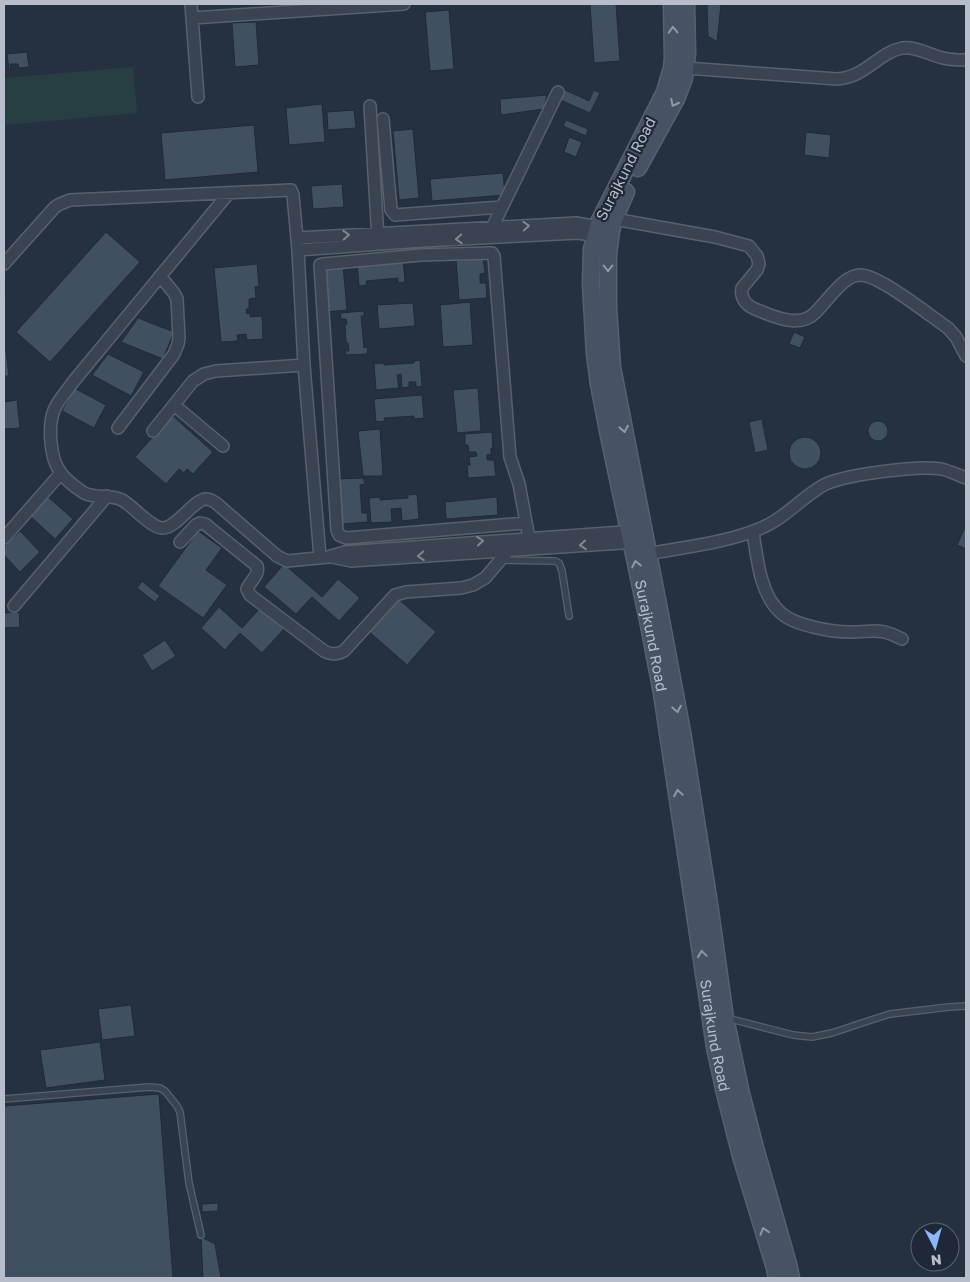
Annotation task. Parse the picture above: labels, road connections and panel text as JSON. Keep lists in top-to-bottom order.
{
  "streets": {
    "main road": ["Surajkund Road"]
  },
  "north": "bottom"
}
